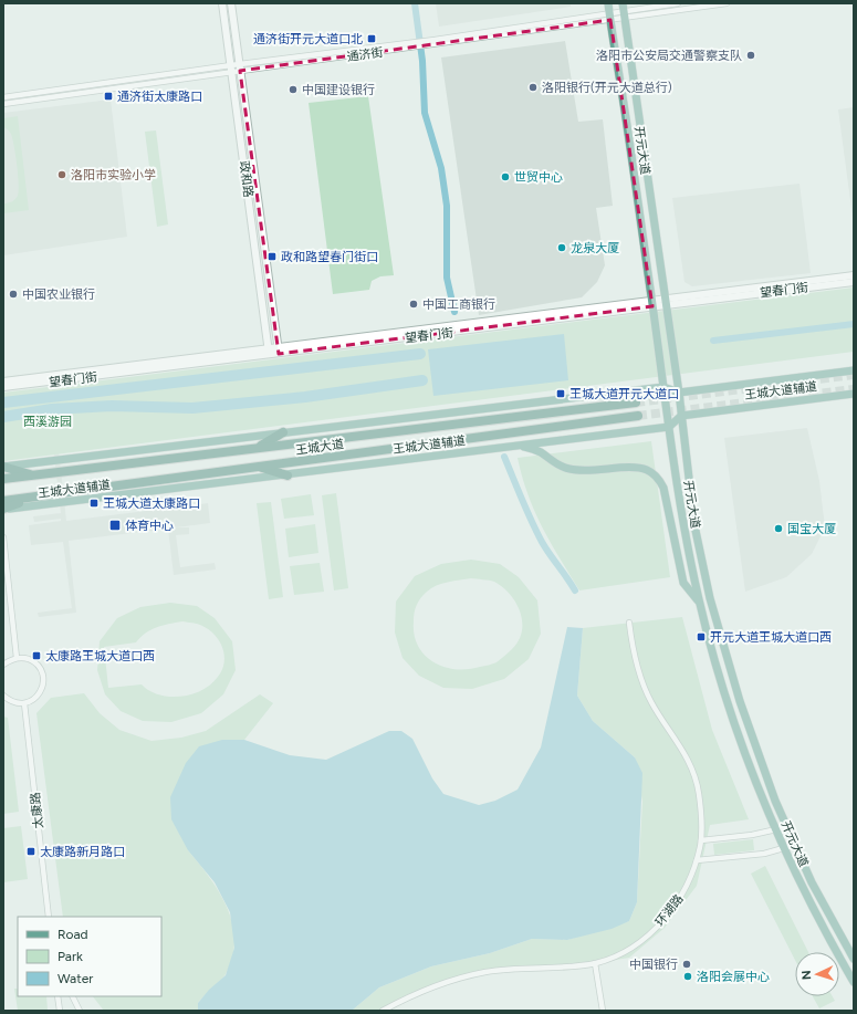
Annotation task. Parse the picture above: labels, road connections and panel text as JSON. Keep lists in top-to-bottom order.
{
  "streets": {
    "highway": ["王城大道"],
    "main road": ["开元大道", "王城大道辅道"],
    "street": [
      "通济街",
      "政和路",
      "望春门街",
      "太康路",
      "环湖路"
    ]
  },
  "crossings": [
    ["通济街", "开元大道"],
    ["通济街", "政和路"],
    ["开元大道", "望春门街"],
    ["开元大道", "王城大道辅道"],
    ["政和路", "望春门街"]
  ],
  "parks": ["西溪游园"],
  "places": {
    "transit": [
      "通济街开元大道口北",
      "通济街太康路口",
      "政和路望春门街口",
      "王城大道开元大道口",
      "王城大道太康路口",
      "体育中心",
      "开元大道王城大道口西",
      "太康路王城大道口西",
      "太康路新月路口"
    ],
    "other": [
      "洛阳市公安局交通警察支队",
      "洛阳银行(开元大道总行)",
      "中国建设银行",
      "洛阳市实验小学",
      "世贸中心",
      "龙泉大厦",
      "中国农业银行",
      "中国工商银行",
      "国宝大厦",
      "中国银行",
      "洛阳会展中心"
    ]
  },
  "legend": ["Road", "Park", "Water"],
  "north": "left"
}
